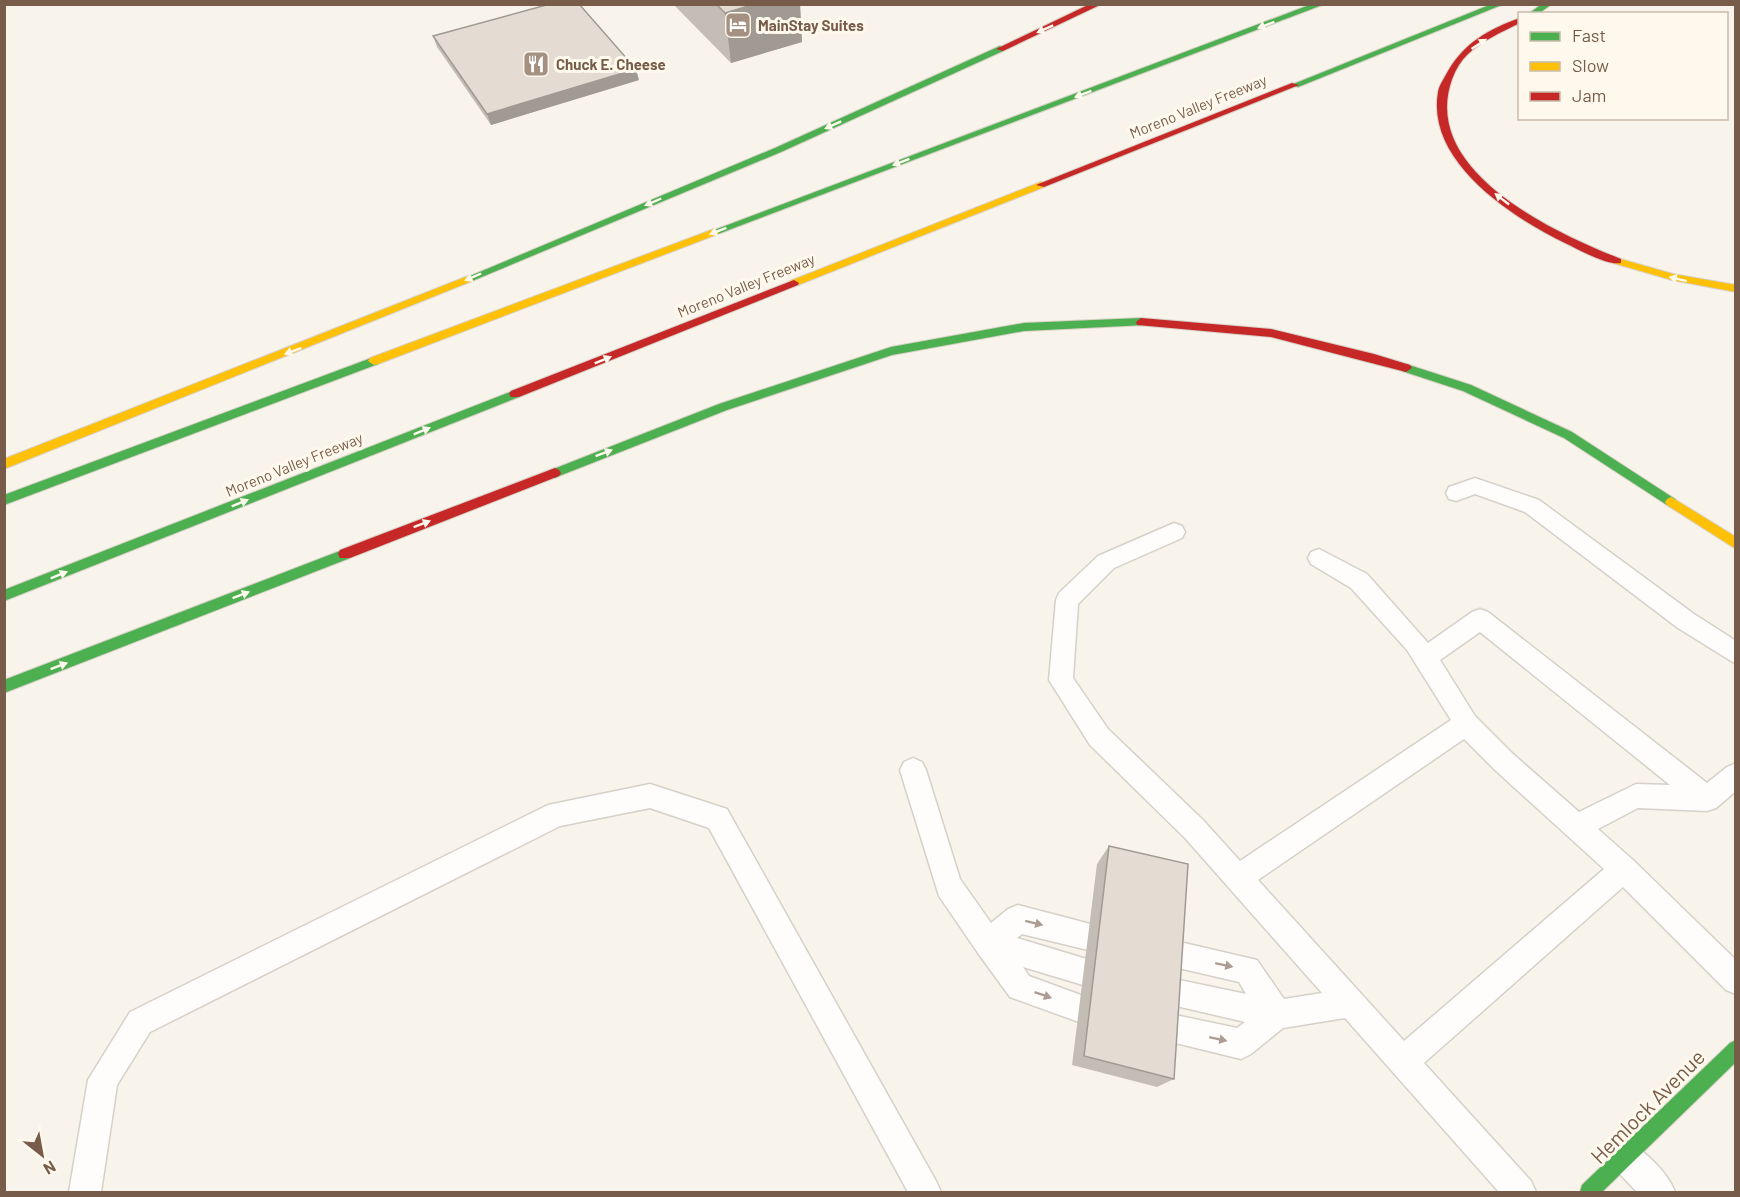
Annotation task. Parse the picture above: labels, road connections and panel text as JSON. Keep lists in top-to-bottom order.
{
  "streets": {
    "main road": ["Moreno Valley Freeway", "Hemlock Avenue"]
  },
  "places": {
    "hotel": ["MainStay Suites"],
    "restaurant": ["Chuck E. Cheese"]
  },
  "legend": ["Fast", "Slow", "Jam"],
  "north": "bottom right"
}
